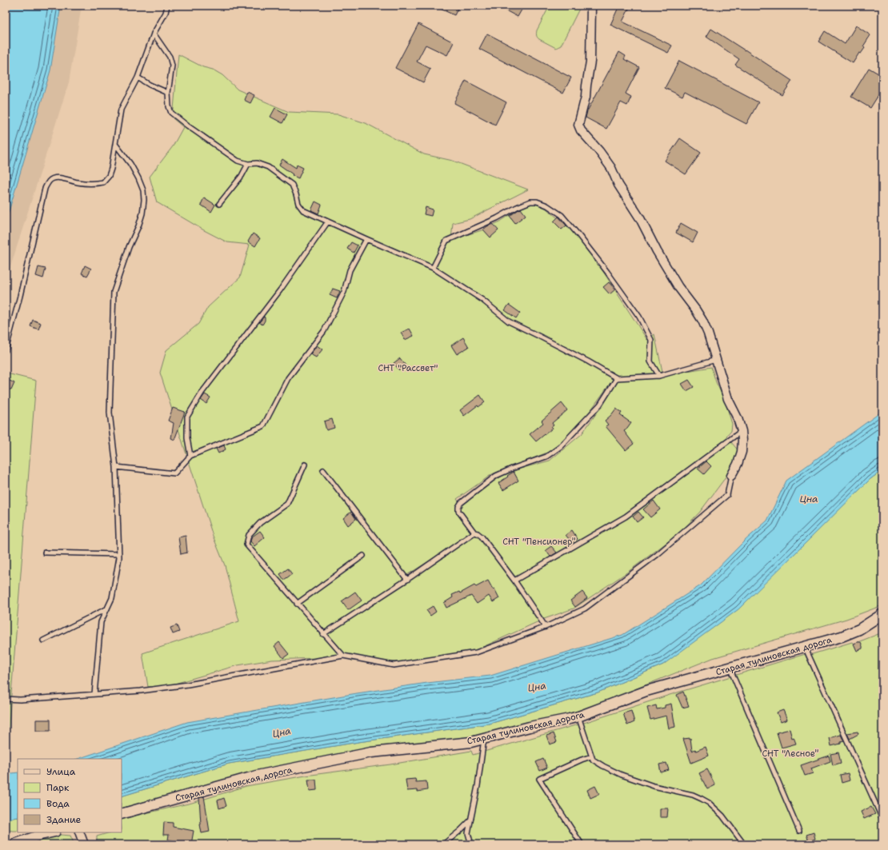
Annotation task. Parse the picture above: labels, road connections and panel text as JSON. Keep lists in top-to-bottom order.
{
  "streets": {
    "street": ["Старая тулиновская дорога"]
  },
  "water": ["Цна"],
  "parks": ["СНТ \"Рассвет\"", "СНТ \"Пенсионер\"", "СНТ \"Лесное\""],
  "legend": [
    "Улица",
    "Парк",
    "Вода",
    "Здание"
  ]
}
